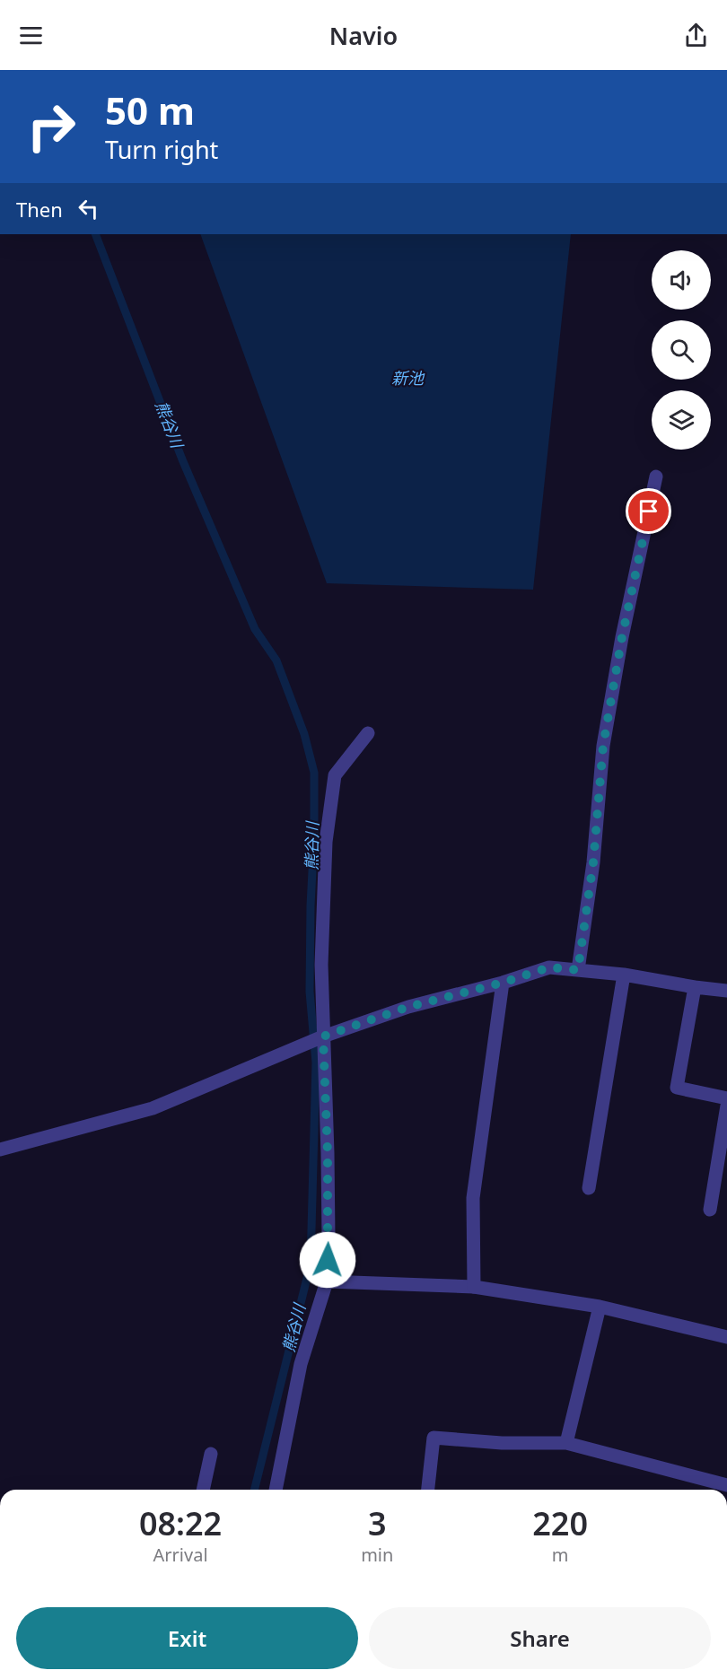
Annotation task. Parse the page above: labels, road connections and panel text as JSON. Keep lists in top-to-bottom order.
{
  "water": ["新池", "熊谷川"],
  "page": {
    "header": "Navio",
    "turn": ["50 m", "Turn right"],
    "then": "Then",
    "eta": [
      "08:22",
      "Arrival",
      "3",
      "min",
      "220",
      "m"
    ],
    "buttons": ["Exit", "Share"]
  }
}
